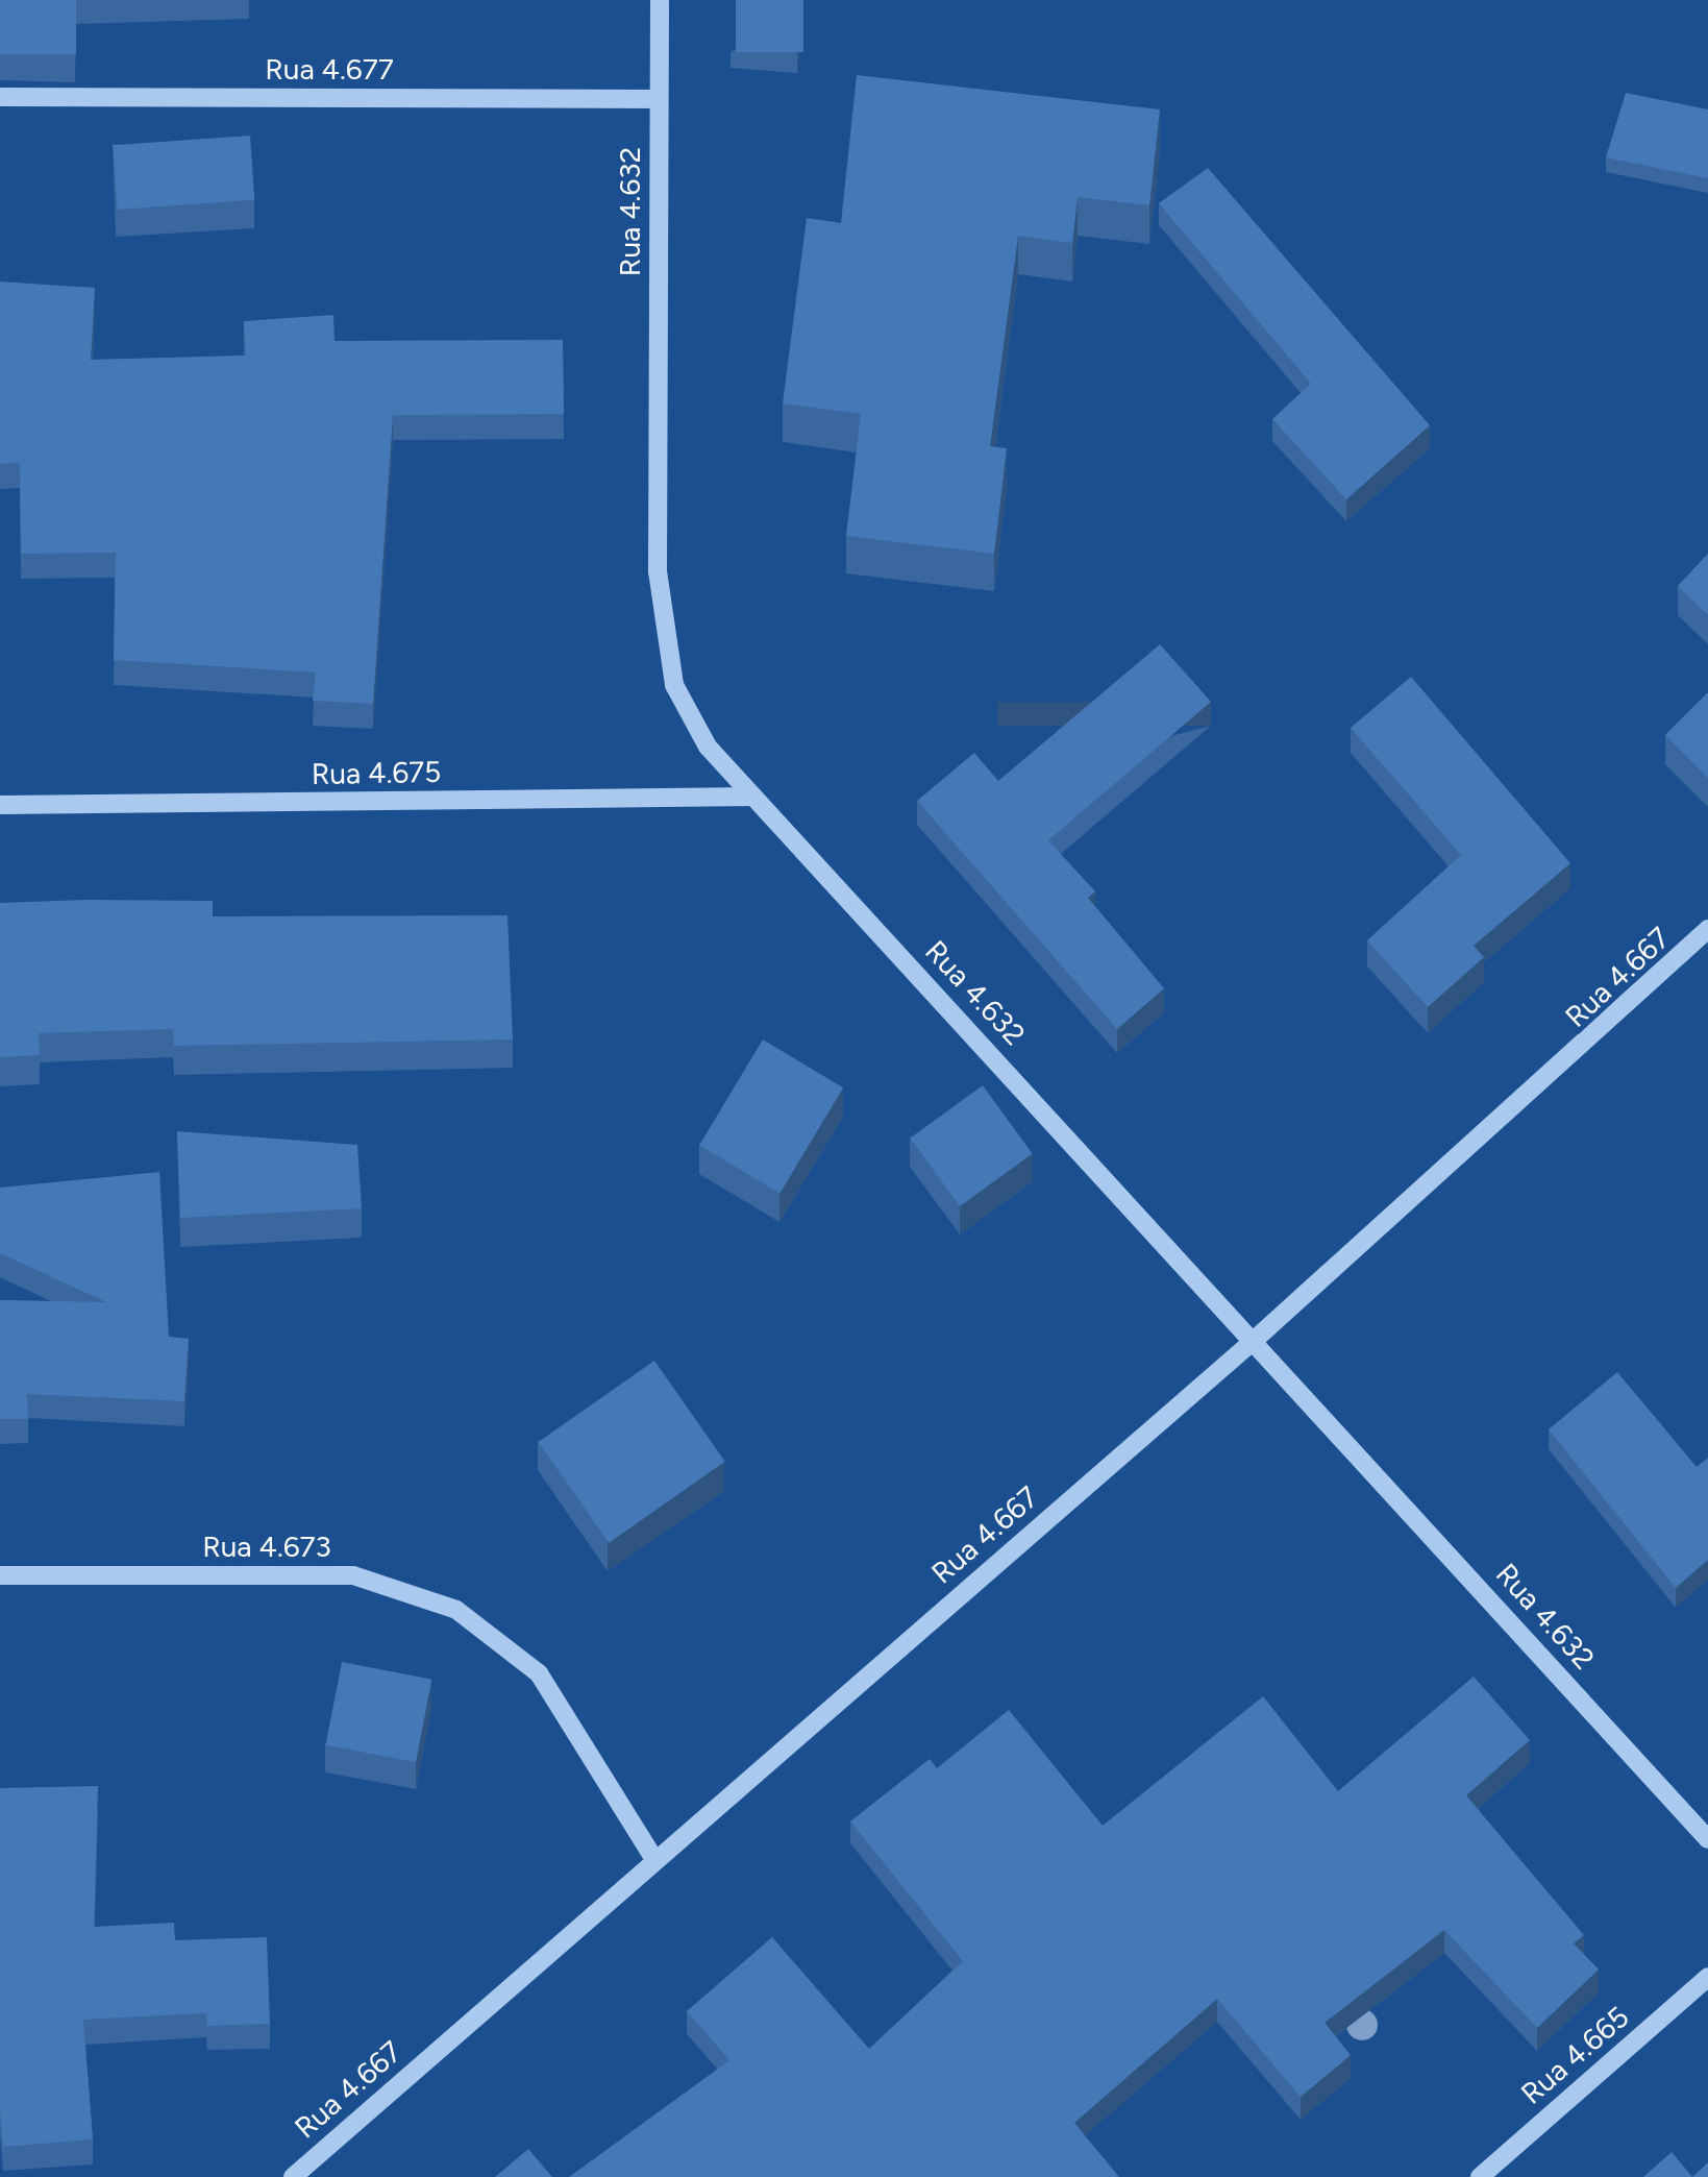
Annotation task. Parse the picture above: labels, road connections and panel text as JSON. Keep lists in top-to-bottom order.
{
  "streets": {
    "street": [
      "Rua 4.677",
      "Rua 4.632",
      "Rua 4.675",
      "Rua 4.667",
      "Rua 4.673",
      "Rua 4.665"
    ]
  },
  "crossings": [
    ["Rua 4.677", "Rua 4.632"],
    ["Rua 4.632", "Rua 4.675"],
    ["Rua 4.632", "Rua 4.667"],
    ["Rua 4.667", "Rua 4.673"]
  ]
}
